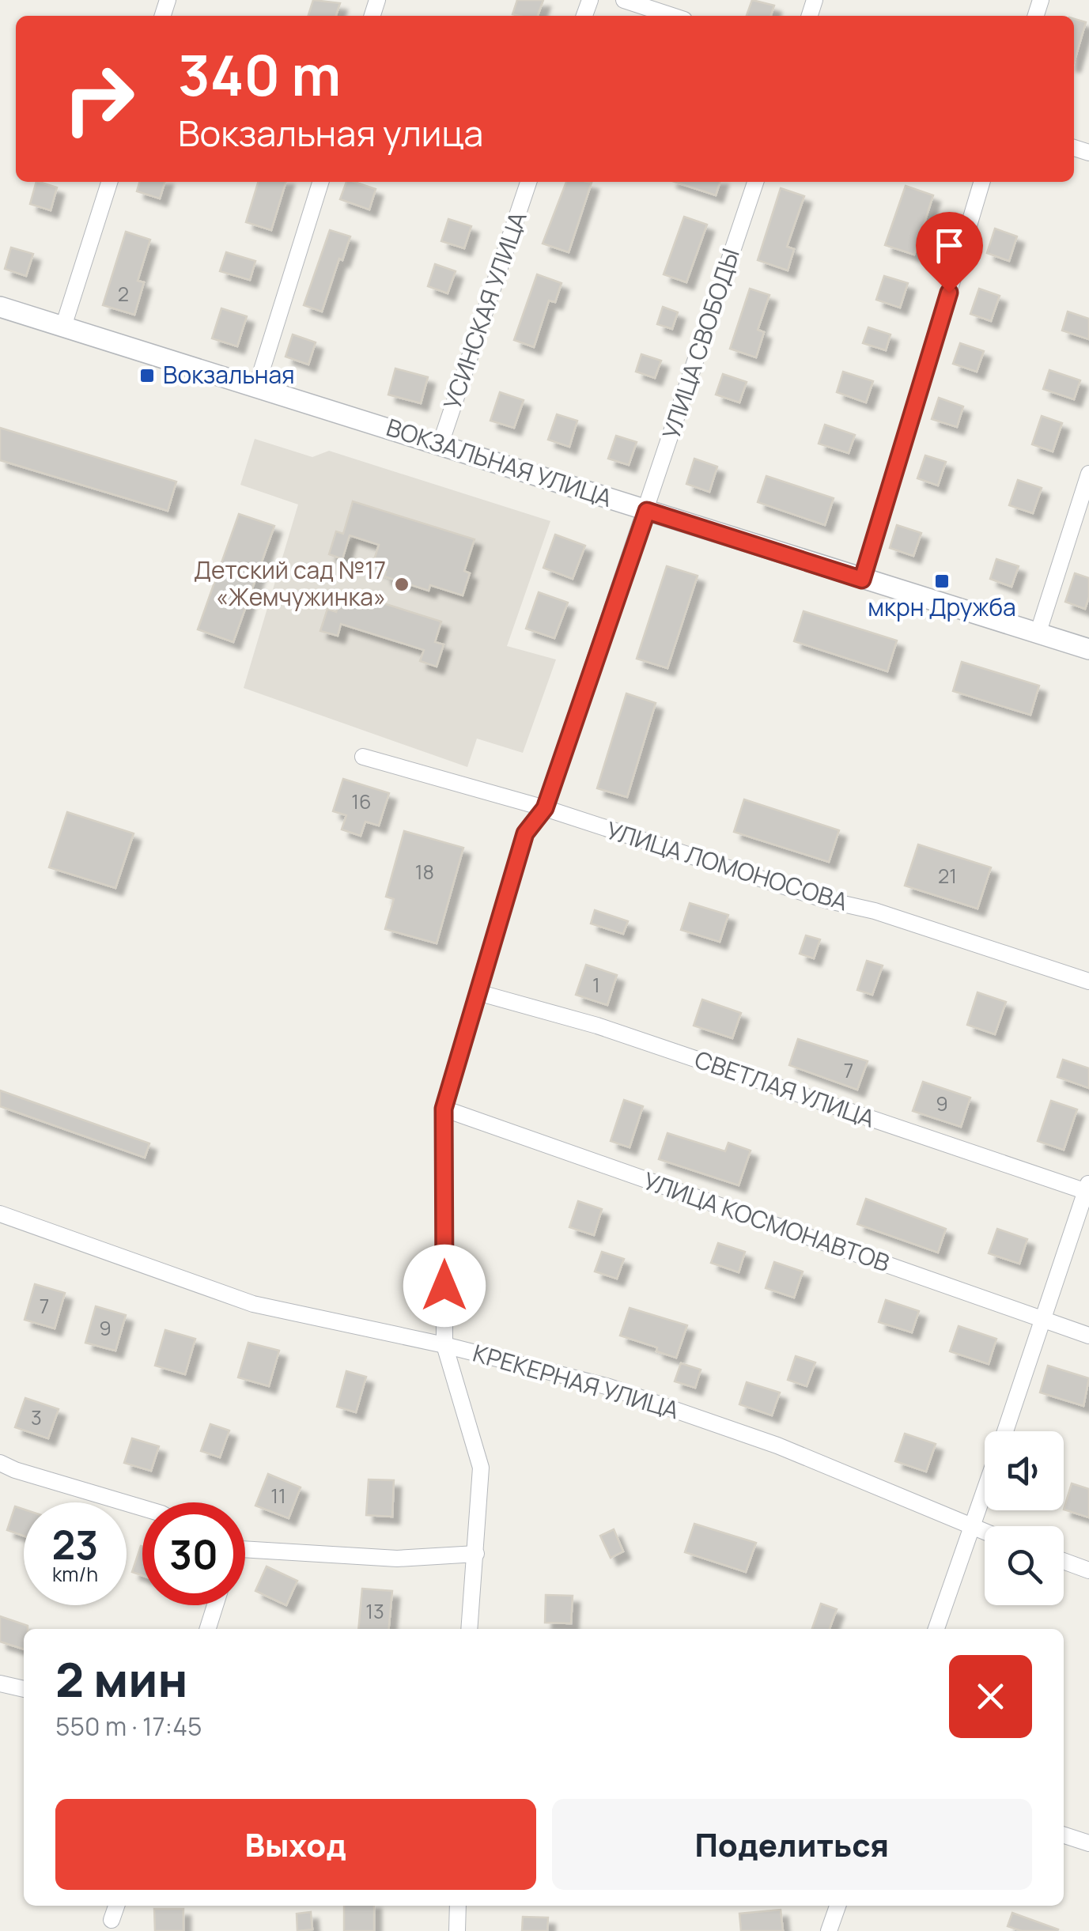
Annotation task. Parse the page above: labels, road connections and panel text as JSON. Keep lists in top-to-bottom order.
{
  "streets": {
    "street": [
      "УСИНСКАЯ УЛИЦА",
      "УЛИЦА СВОБОДЫ",
      "ВОКЗАЛЬНАЯ УЛИЦА",
      "УЛИЦА ЛОМОНОСОВА",
      "СВЕТЛАЯ УЛИЦА",
      "УЛИЦА КОСМОНАВТОВ",
      "КРЕКЕРНАЯ УЛИЦА"
    ]
  },
  "crossings": [
    ["УСИНСКАЯ УЛИЦА", "ВОКЗАЛЬНАЯ УЛИЦА"],
    ["УЛИЦА СВОБОДЫ", "ВОКЗАЛЬНАЯ УЛИЦА"],
    ["УЛИЦА СВОБОДЫ", "УЛИЦА ЛОМОНОСОВА"],
    ["УЛИЦА СВОБОДЫ", "СВЕТЛАЯ УЛИЦА"],
    ["УЛИЦА СВОБОДЫ", "УЛИЦА КОСМОНАВТОВ"],
    ["УЛИЦА СВОБОДЫ", "КРЕКЕРНАЯ УЛИЦА"]
  ],
  "places": {
    "transit": ["Вокзальная", "мкрн Дружба"],
    "other": ["Детский сад №17 «Жемчужинка»"]
  },
  "house_numbers": [
    "2",
    "16",
    "18",
    "21",
    "1",
    "7",
    "9",
    "7",
    "9",
    "3",
    "11",
    "13"
  ],
  "page": {
    "turn": ["340 m", "Вокзальная улица"],
    "speed": "23 km/h",
    "limit": "30",
    "heading": ["2 мин", "550 m · 17:45"],
    "buttons": ["Выход", "Поделиться"]
  }
}
